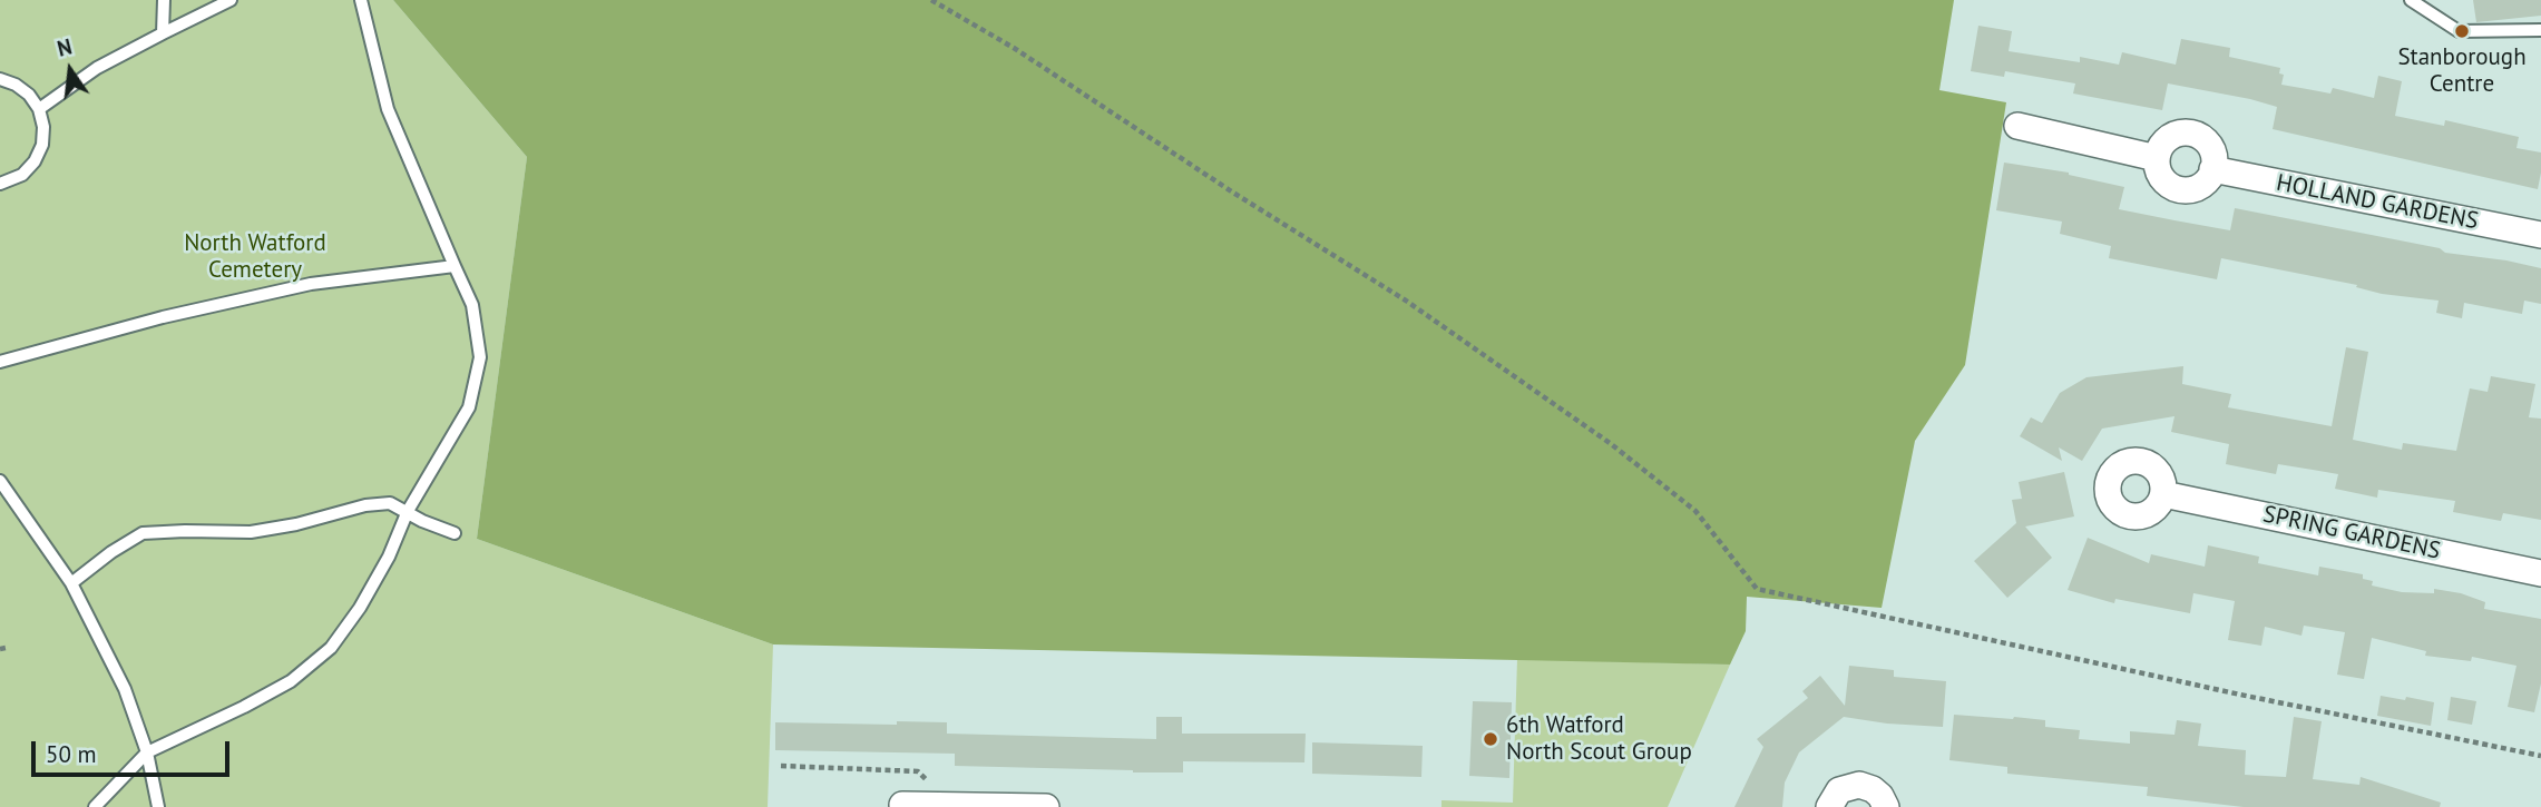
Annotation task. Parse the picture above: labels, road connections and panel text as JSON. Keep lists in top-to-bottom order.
{
  "streets": {
    "street": ["HOLLAND GARDENS", "SPRING GARDENS"]
  },
  "parks": ["North Watford Cemetery"],
  "places": ["Stanborough Centre", "6th Watford North Scout Group"],
  "scale_bar": "50 m",
  "north": "top"
}
